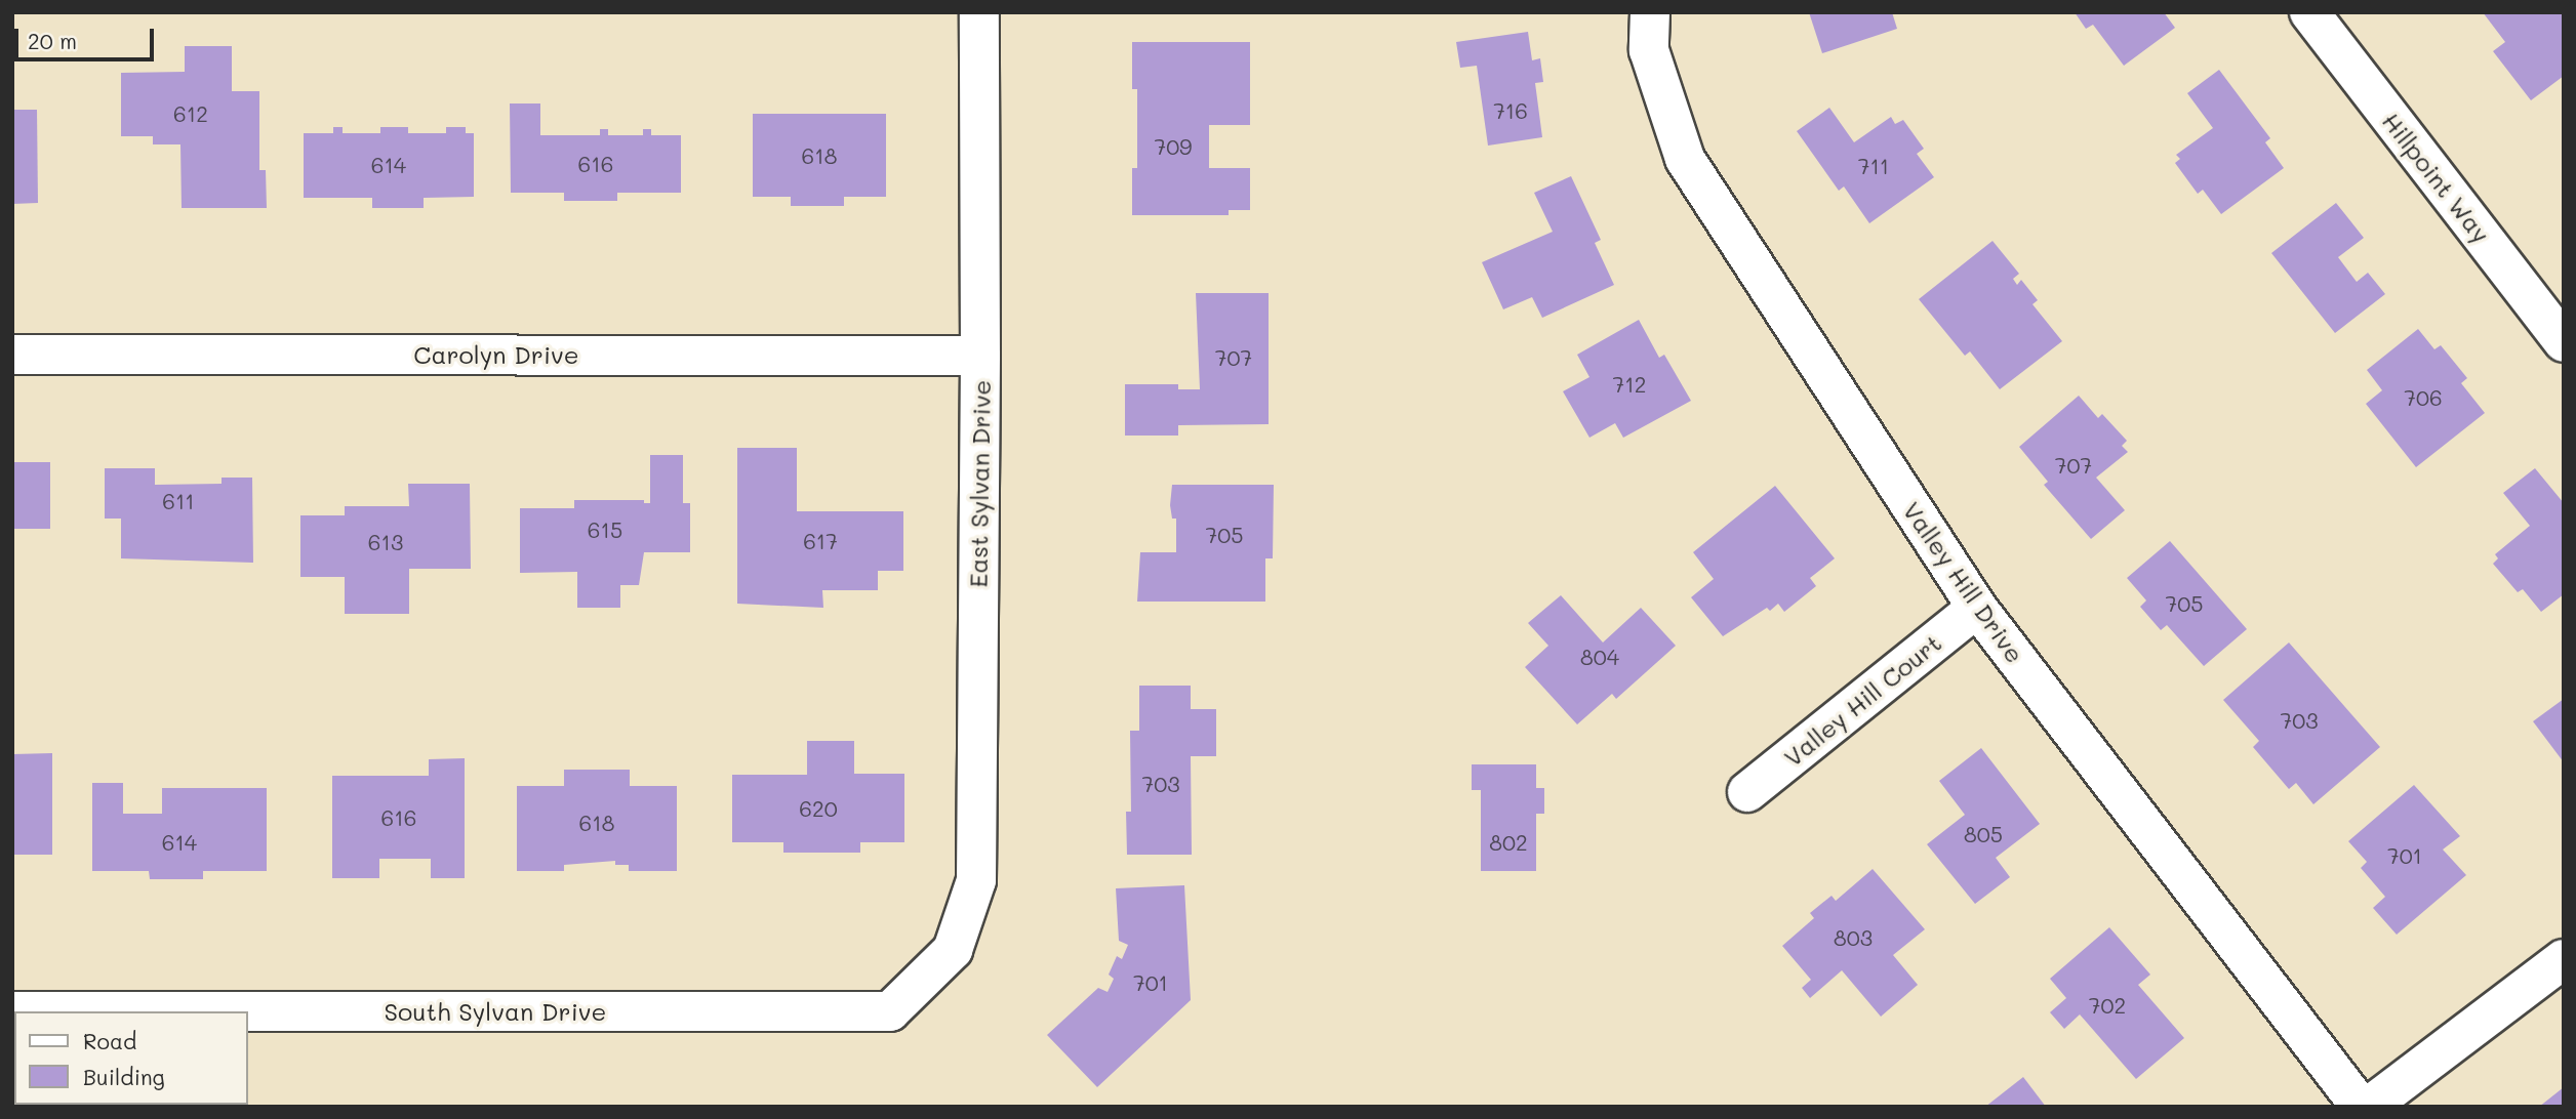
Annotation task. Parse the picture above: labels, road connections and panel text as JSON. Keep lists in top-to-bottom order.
{
  "streets": {
    "street": [
      "Hillpoint Way",
      "Carolyn Drive",
      "East Sylvan Drive",
      "Valley Hill Drive",
      "Valley Hill Court",
      "South Sylvan Drive"
    ]
  },
  "crossings": [
    ["Carolyn Drive", "East Sylvan Drive"],
    ["East Sylvan Drive", "South Sylvan Drive"],
    ["Valley Hill Drive", "Valley Hill Court"]
  ],
  "house_numbers": [
    "716",
    "612",
    "709",
    "618",
    "616",
    "614",
    "711",
    "707",
    "712",
    "706",
    "707",
    "611",
    "615",
    "705",
    "617",
    "613",
    "705",
    "804",
    "703",
    "703",
    "620",
    "616",
    "618",
    "805",
    "614",
    "802",
    "701",
    "803",
    "701",
    "702"
  ],
  "legend": ["Road", "Building"],
  "scale_bar": "20 m"
}
